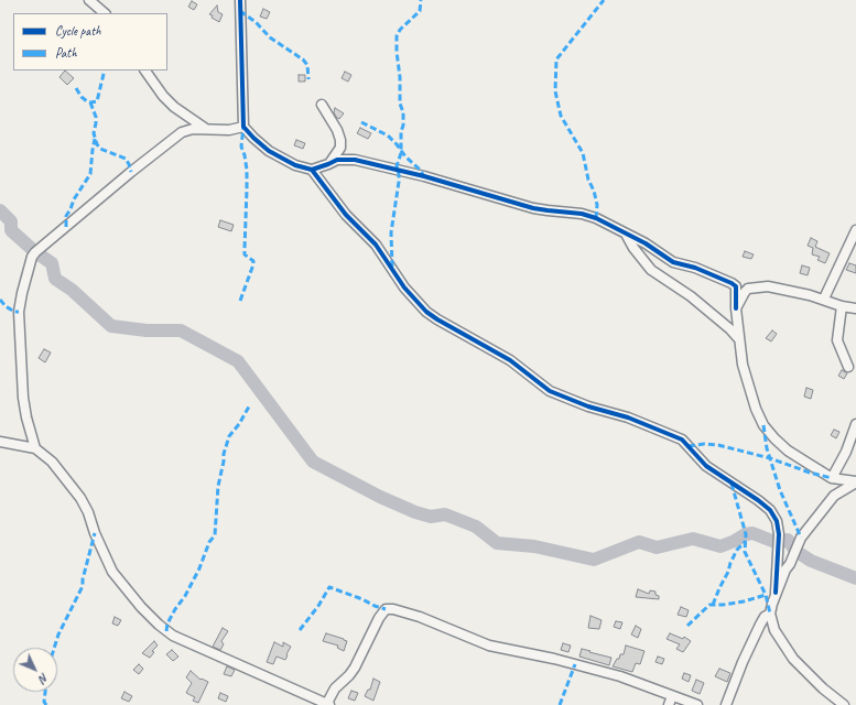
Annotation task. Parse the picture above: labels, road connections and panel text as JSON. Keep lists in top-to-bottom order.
{
  "legend": ["Cycle path", "Path"],
  "north": "bottom right"
}
